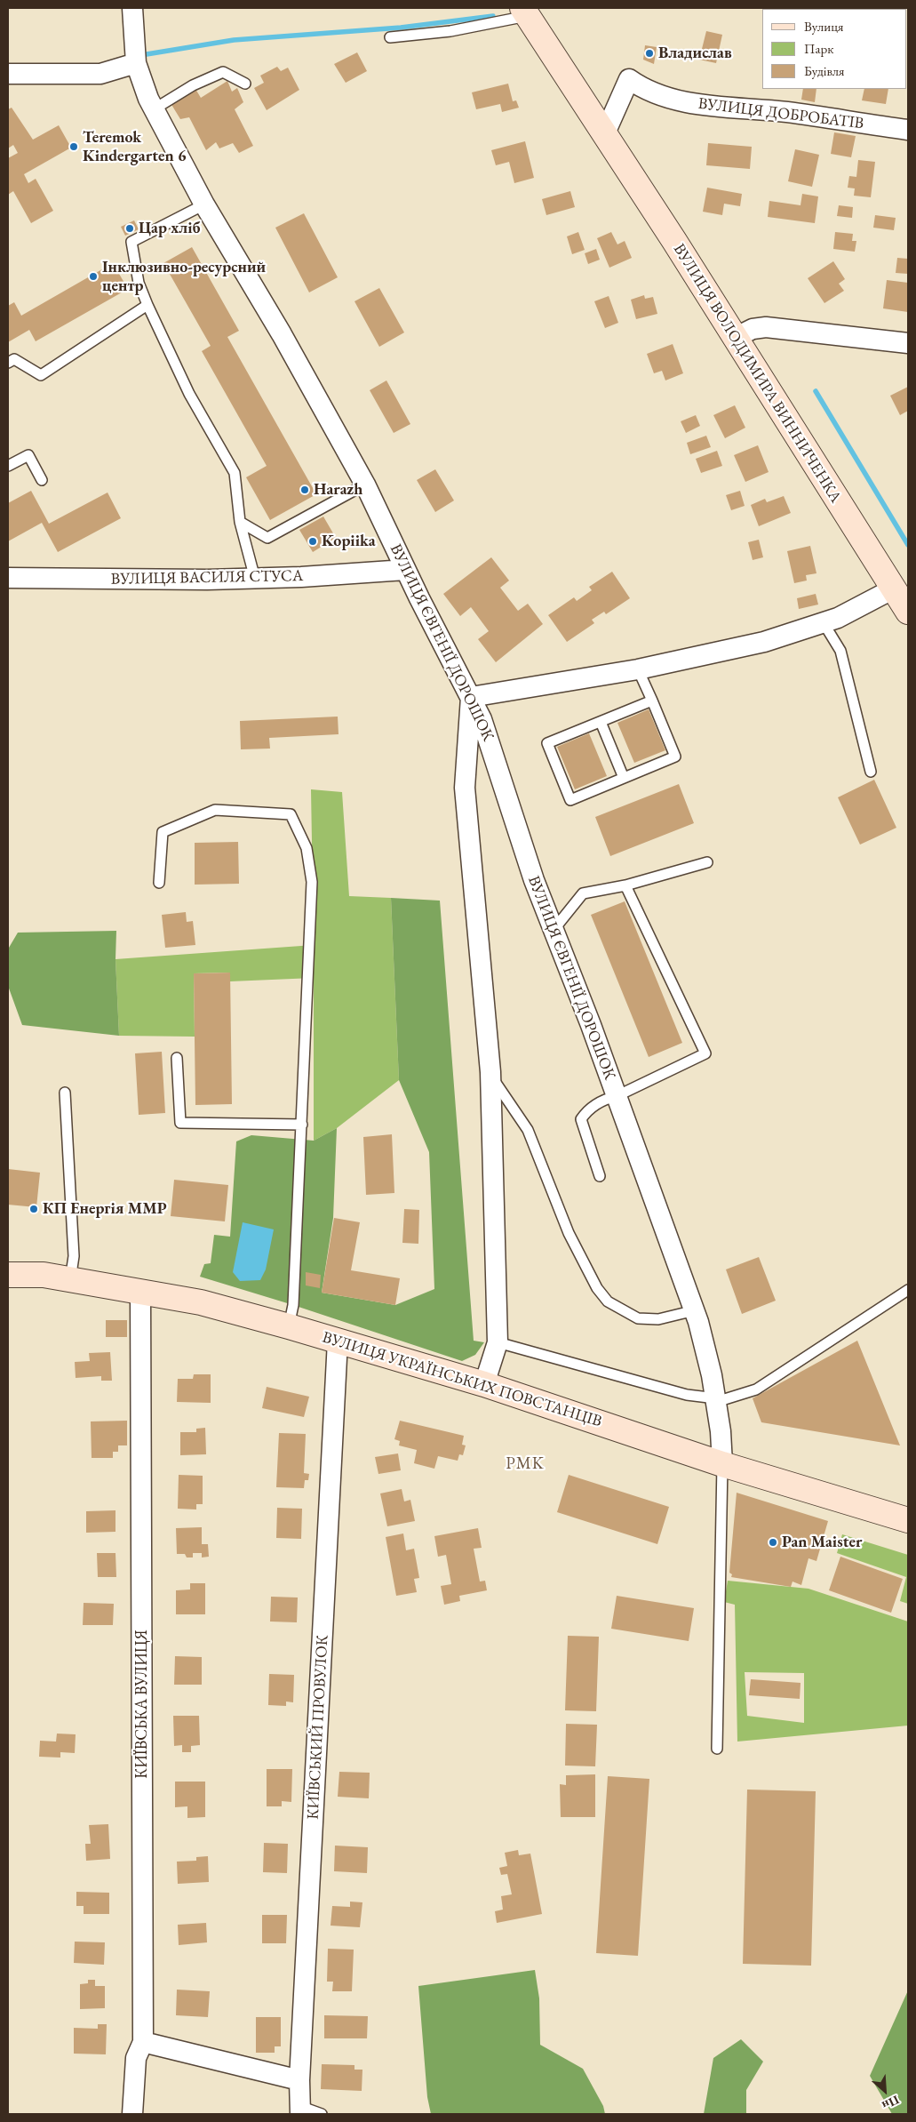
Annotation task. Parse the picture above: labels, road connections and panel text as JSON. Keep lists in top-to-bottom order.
{
  "streets": {
    "street": [
      "ВУЛИЦЯ ДОБРОБАТІВ",
      "ВУЛИЦЯ ВОЛОДИМИРА ВИННИЧЕНКА",
      "ВУЛИЦЯ ВАСИЛЯ СТУСА",
      "ВУЛИЦЯ ЄВГЕНІЇ ДОРОШОК",
      "ВУЛИЦЯ УКРАЇНСЬКИХ ПОВСТАНЦІВ",
      "КИЇВСЬКА ВУЛИЦЯ",
      "КИЇВСЬКИЙ ПРОВУЛОК"
    ]
  },
  "crossings": [
    ["ВУЛИЦЯ ДОБРОБАТІВ", "ВУЛИЦЯ ВОЛОДИМИРА ВИННИЧЕНКА"],
    ["ВУЛИЦЯ ВАСИЛЯ СТУСА", "ВУЛИЦЯ ЄВГЕНІЇ ДОРОШОК"],
    ["ВУЛИЦЯ ЄВГЕНІЇ ДОРОШОК", "ВУЛИЦЯ УКРАЇНСЬКИХ ПОВСТАНЦІВ"],
    ["ВУЛИЦЯ УКРАЇНСЬКИХ ПОВСТАНЦІВ", "КИЇВСЬКА ВУЛИЦЯ"],
    ["ВУЛИЦЯ УКРАЇНСЬКИХ ПОВСТАНЦІВ", "КИЇВСЬКИЙ ПРОВУЛОК"]
  ],
  "districts": ["PMK"],
  "places": [
    "Владислав",
    "Teremok Kindergarten 6",
    "Цар хліб",
    "Інклюзивно-ресурсний центр",
    "Harazh",
    "Kopiika",
    "КП Енергія ММР",
    "Pan Maister"
  ],
  "legend": ["Вулиця", "Парк", "Будівля"],
  "north": "bottom right"
}
